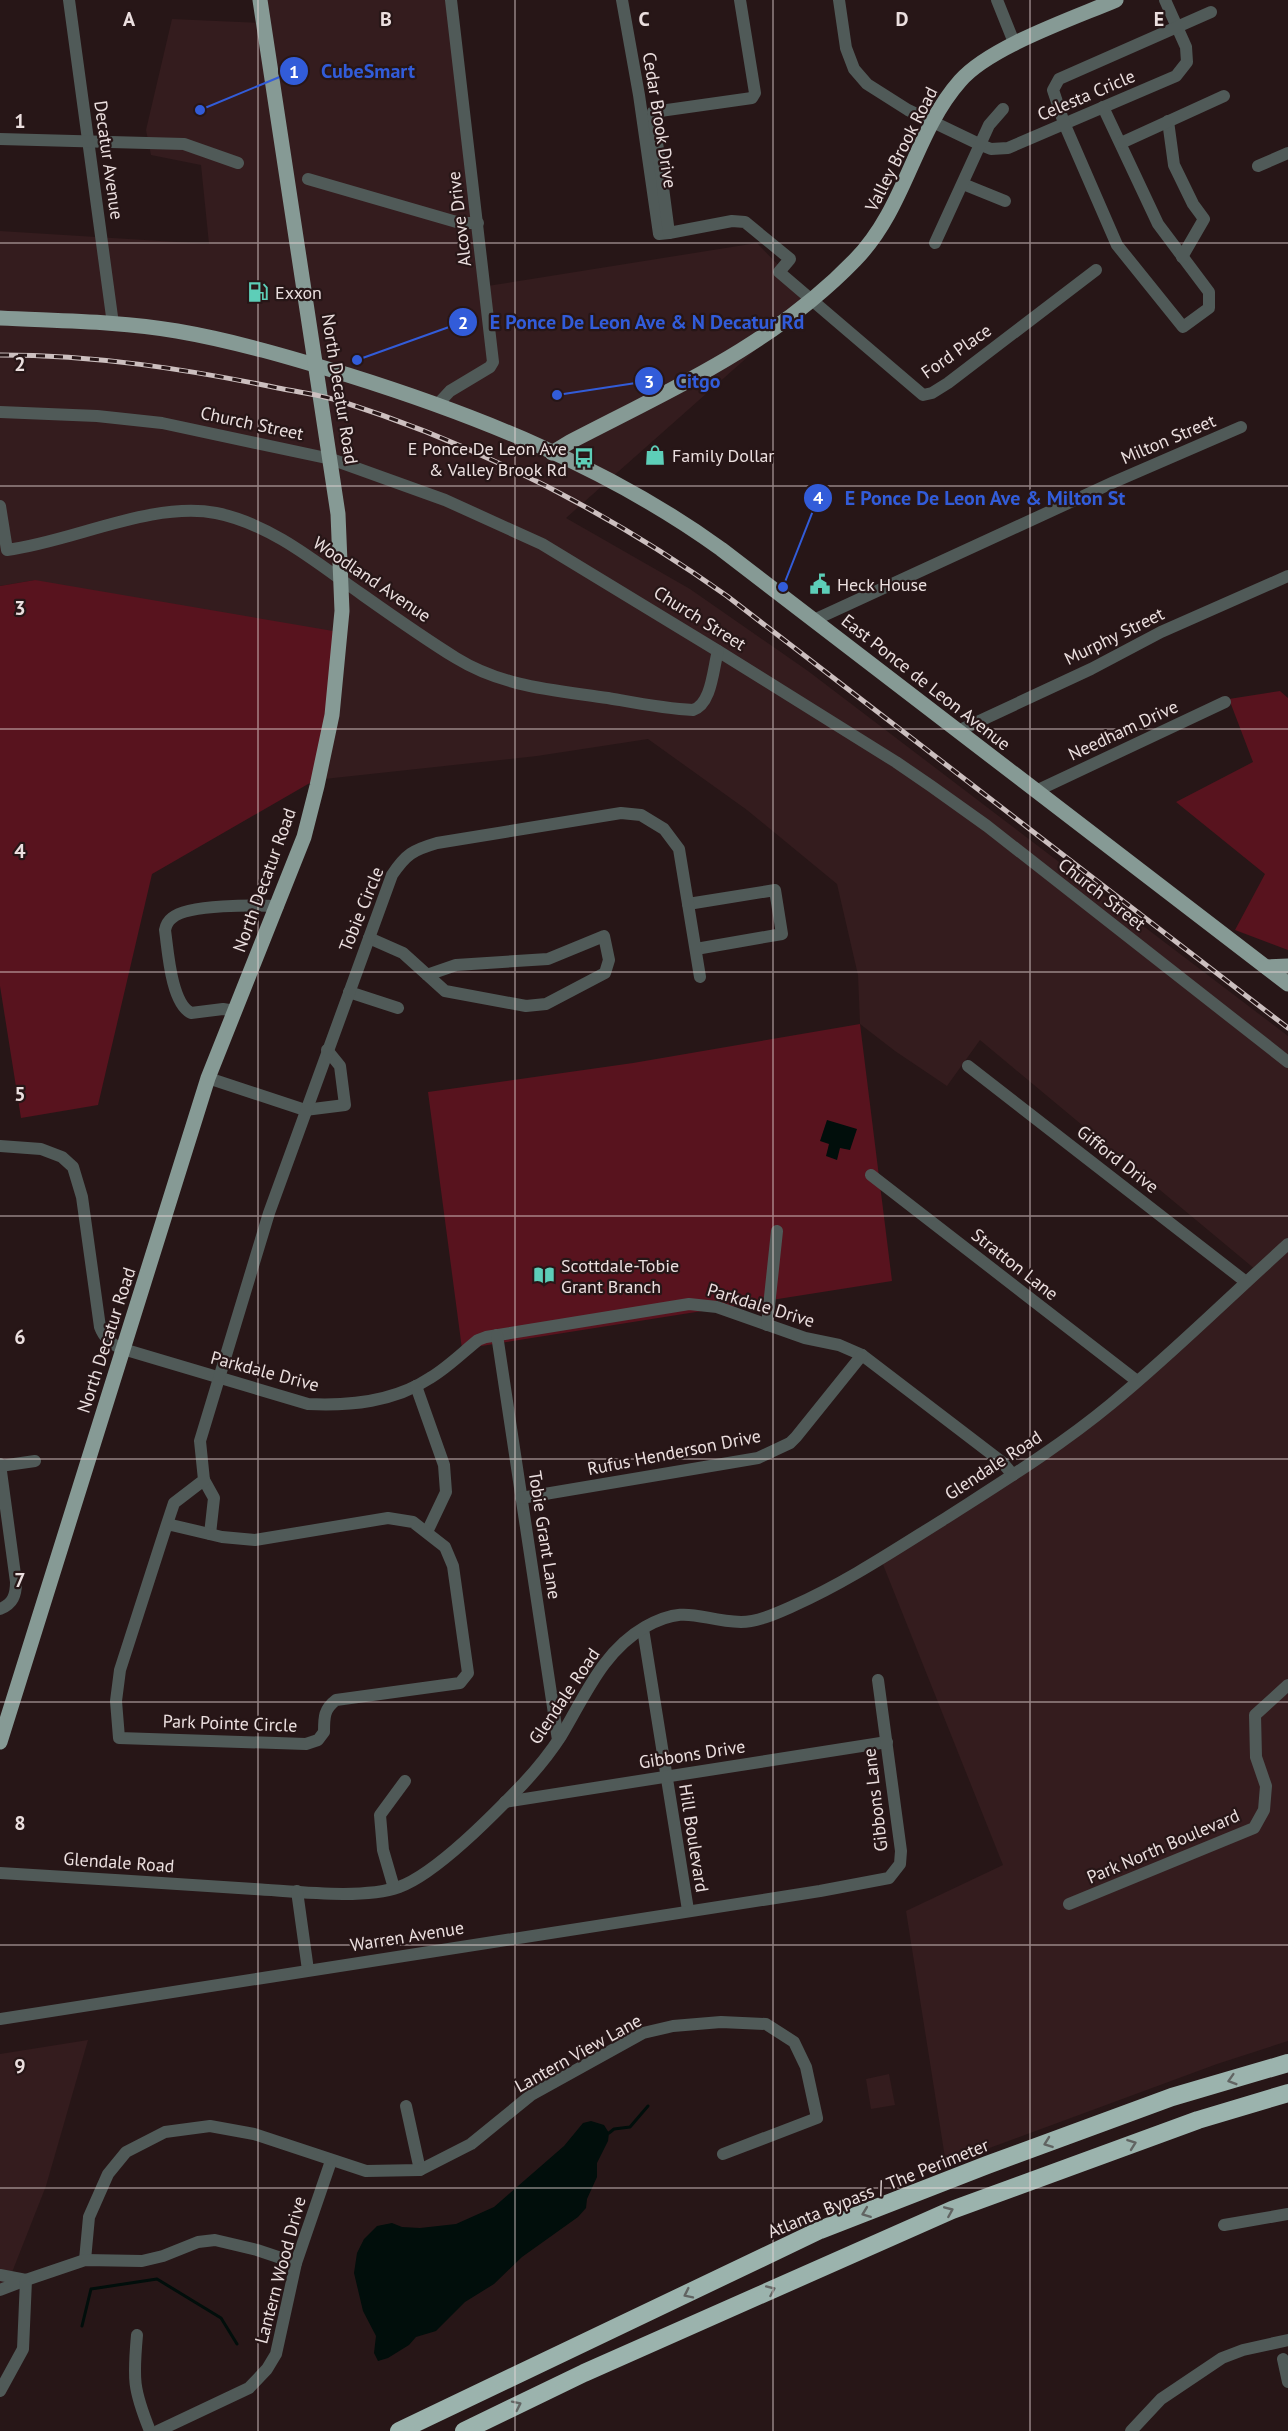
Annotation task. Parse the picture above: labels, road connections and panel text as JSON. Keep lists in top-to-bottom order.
{
  "streets": {
    "highway": ["Atlanta Bypass / The Perimeter"],
    "main road": ["Valley Brook Road", "North Decatur Road", "East Ponce de Leon Avenue"],
    "street": [
      "Celesta Cricle",
      "Cedar Brook Drive",
      "Decatur Avenue",
      "Alcove Drive",
      "Ford Place",
      "Church Street",
      "Milton Street",
      "Woodland Avenue",
      "Murphy Street",
      "Needham Drive",
      "Tobie Circle",
      "Gifford Drive",
      "Stratton Lane",
      "Parkdale Drive",
      "Rufus Henderson Drive",
      "Glendale Road",
      "Tobie Grant Lane",
      "Park Pointe Circle",
      "Gibbons Drive",
      "Gibbons Lane",
      "Hill Boulevard",
      "Park North Boulevard",
      "Warren Avenue",
      "Lantern View Lane",
      "Lantern Wood Drive"
    ]
  },
  "crossings": [
    ["Celesta Cricle", "Valley Brook Road"],
    ["Cedar Brook Drive", "Valley Brook Road"],
    ["Cedar Brook Drive", "Ford Place"],
    ["Valley Brook Road", "Ford Place"],
    ["Valley Brook Road", "East Ponce de Leon Avenue"],
    ["Decatur Avenue", "East Ponce de Leon Avenue"],
    ["Alcove Drive", "East Ponce de Leon Avenue"],
    ["North Decatur Road", "Church Street"],
    ["North Decatur Road", "Woodland Avenue"],
    ["North Decatur Road", "East Ponce de Leon Avenue"],
    ["North Decatur Road", "Parkdale Drive"],
    ["Church Street", "Woodland Avenue"],
    ["Milton Street", "East Ponce de Leon Avenue"],
    ["Murphy Street", "East Ponce de Leon Avenue"],
    ["East Ponce de Leon Avenue", "Needham Drive"],
    ["Tobie Circle", "Parkdale Drive"],
    ["Gifford Drive", "Glendale Road"],
    ["Stratton Lane", "Glendale Road"],
    ["Parkdale Drive", "Rufus Henderson Drive"],
    ["Parkdale Drive", "Glendale Road"],
    ["Parkdale Drive", "Tobie Grant Lane"],
    ["Rufus Henderson Drive", "Tobie Grant Lane"],
    ["Glendale Road", "Tobie Grant Lane"],
    ["Glendale Road", "Gibbons Drive"],
    ["Glendale Road", "Hill Boulevard"],
    ["Gibbons Drive", "Gibbons Lane"],
    ["Gibbons Drive", "Hill Boulevard"],
    ["Gibbons Lane", "Warren Avenue"],
    ["Hill Boulevard", "Warren Avenue"],
    ["Lantern View Lane", "Lantern Wood Drive"]
  ],
  "places": {
    "other": [
      "CubeSmart",
      "E Ponce De Leon Ave & N Decatur Rd",
      "Citgo",
      "E Ponce De Leon Ave & Milton St"
    ],
    "fuel station": ["Exxon"],
    "shop": ["Family Dollar"],
    "bus stop": ["E Ponce De Leon Ave & Valley Brook Rd"],
    "public building": ["Heck House"],
    "library": ["Scottdale-Tobie Grant Branch"]
  },
  "grid": {
    "columns": [
      "A",
      "B",
      "C",
      "D",
      "E"
    ],
    "rows": [
      "1",
      "2",
      "3",
      "4",
      "5",
      "6",
      "7",
      "8",
      "9"
    ]
  }
}
